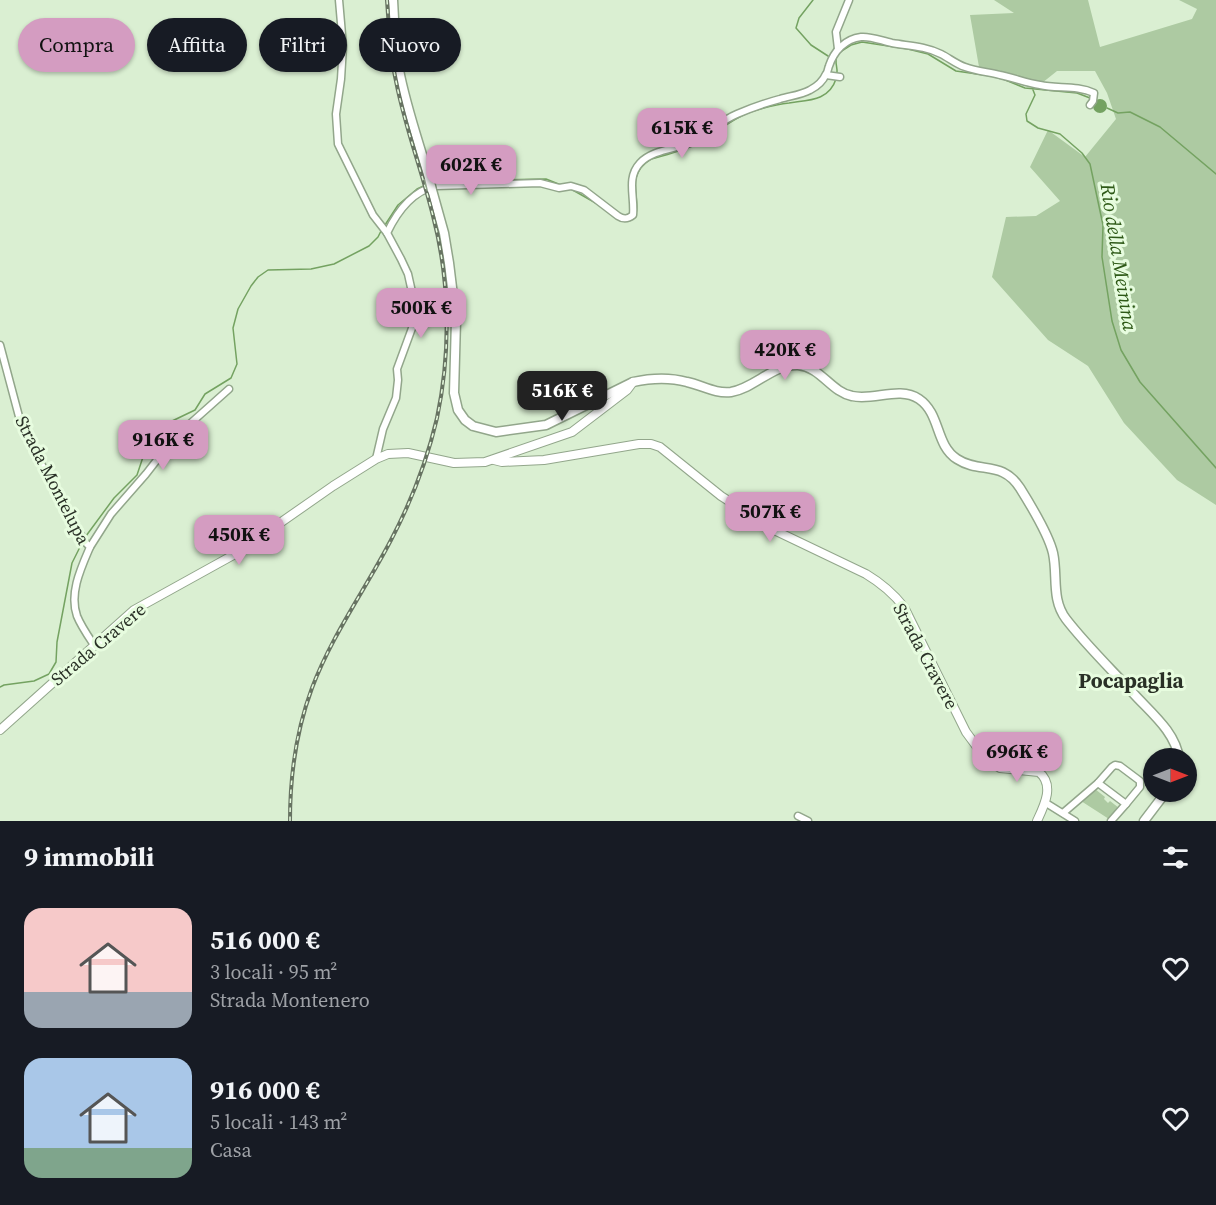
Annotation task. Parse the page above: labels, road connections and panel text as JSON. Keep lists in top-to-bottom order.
{
  "streets": {
    "street": ["Strada Montelupa", "Strada Cravere"]
  },
  "crossings": [
    ["Strada Montelupa", "Strada Cravere"]
  ],
  "districts": ["Pocapaglia"],
  "water": ["Rio della Meinina"],
  "north": "right",
  "page": {
    "chip": [
      "Compra",
      "Affitta",
      "Filtri",
      "Nuovo"
    ],
    "price": [
      "615K €",
      "602K €",
      "500K €",
      "420K €",
      "516K €",
      "916K €",
      "507K €",
      "450K €",
      "696K €"
    ],
    "heading": "9 immobili",
    "list": [
      {
        "name": "516 000 €",
        "note": "3 locali · 95 m² · Strada Montenero"
      },
      {
        "name": "916 000 €",
        "note": "5 locali · 143 m² · Casa"
      }
    ]
  }
}
